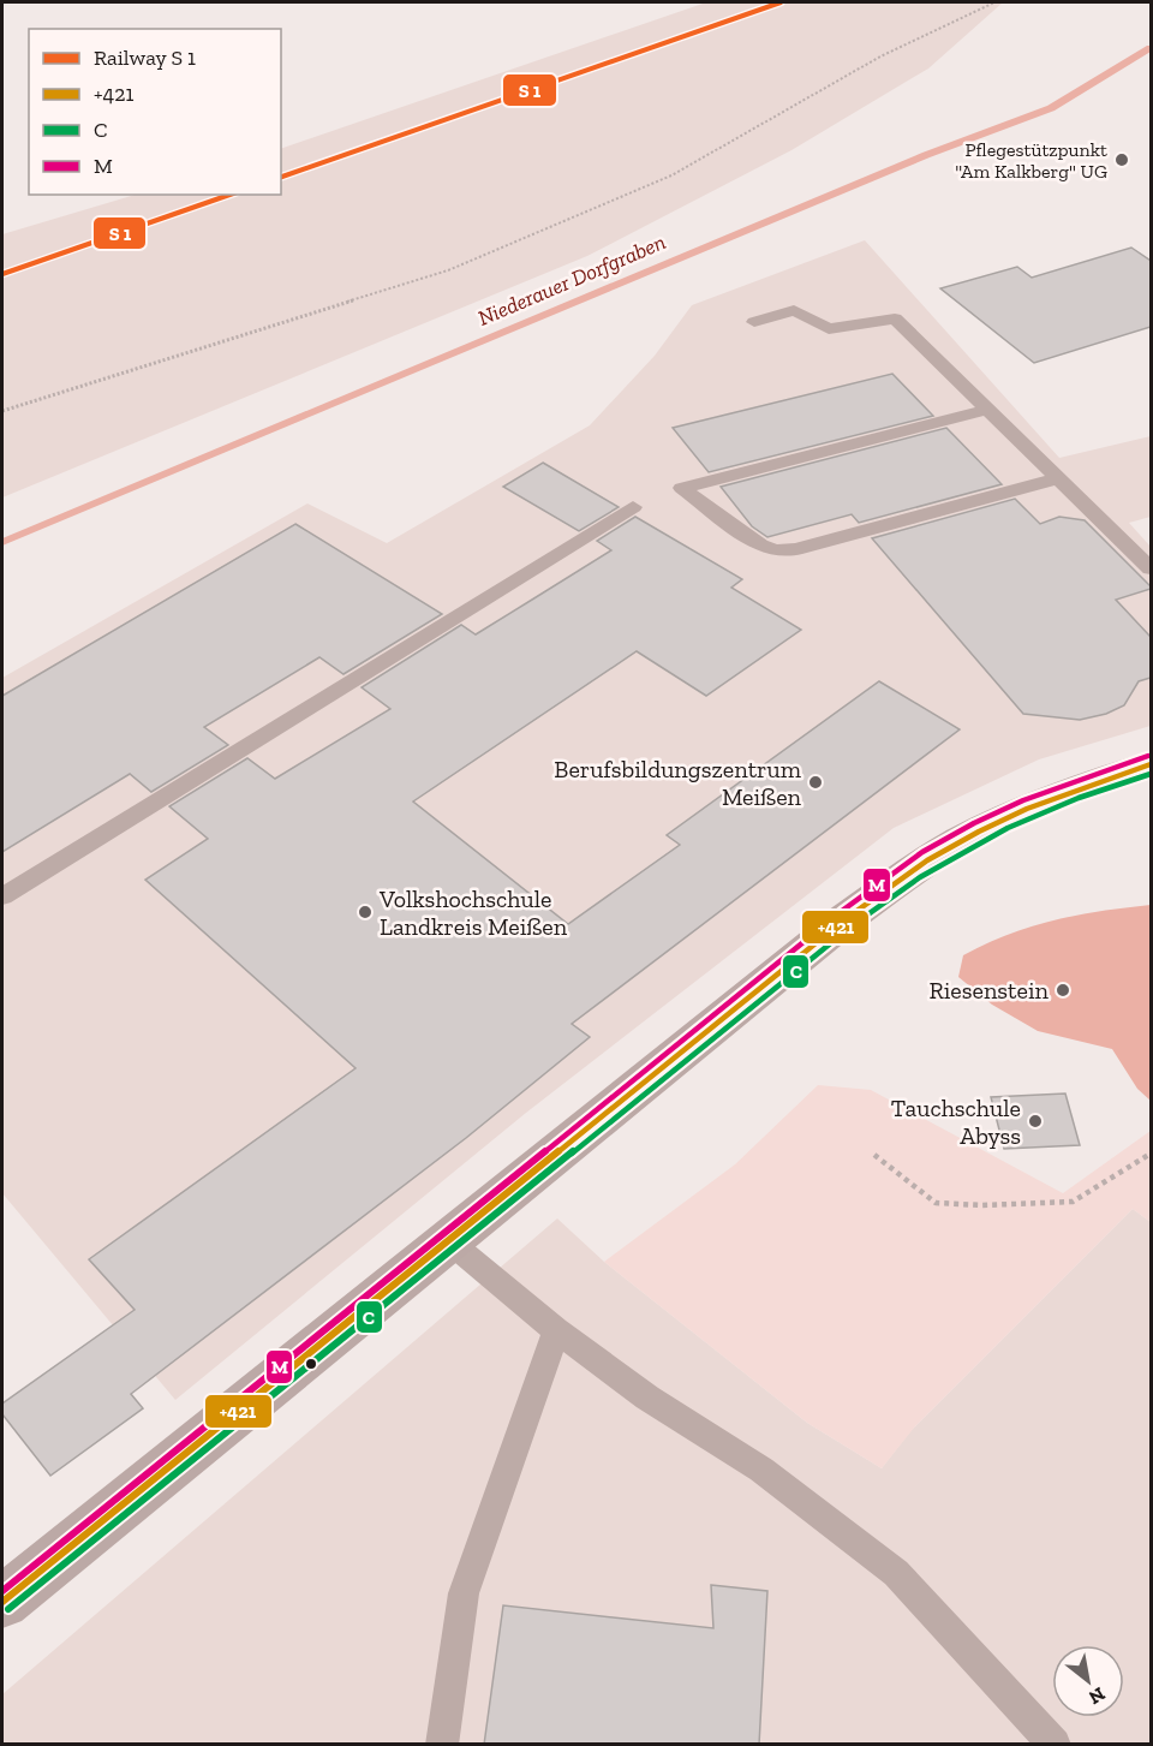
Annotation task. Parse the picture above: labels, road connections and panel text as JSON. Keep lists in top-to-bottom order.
{
  "water": ["Niederauer Dorfgraben"],
  "places": [
    "Pflegestützpunkt \"Am Kalkberg\" UG",
    "Berufsbildungszentrum Meißen",
    "Volkshochschule Landkreis Meißen",
    "Riesenstein",
    "Tauchschule Abyss"
  ],
  "lines": ["transit line M", "transit line +421", "transit line C"],
  "legend": [
    "Railway S 1",
    "+421",
    "C",
    "M"
  ],
  "north": "bottom right"
}
